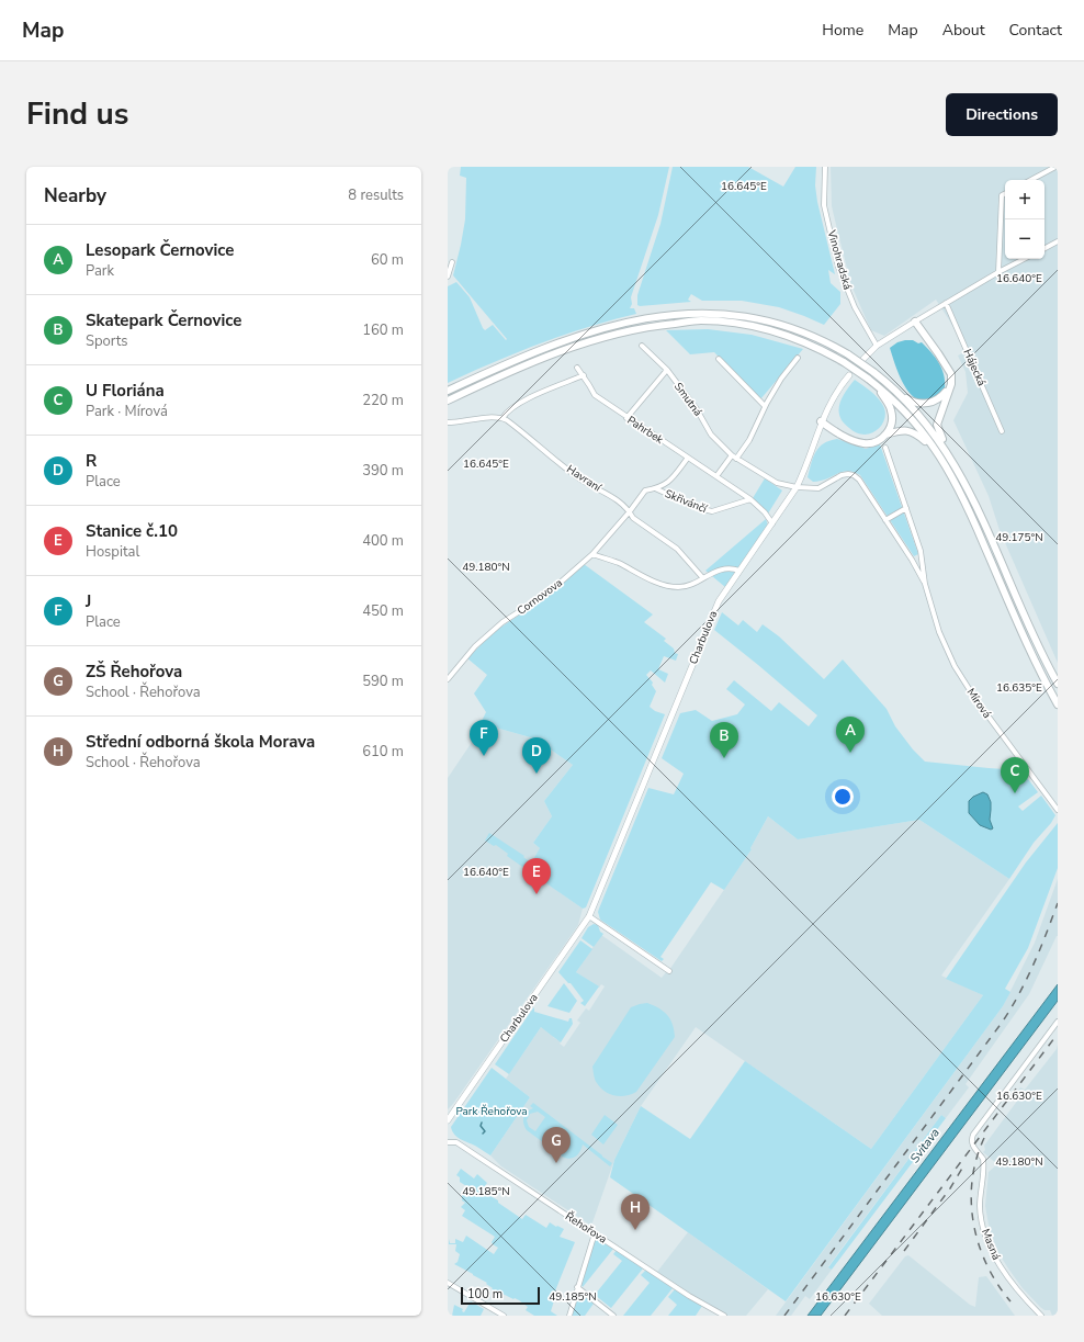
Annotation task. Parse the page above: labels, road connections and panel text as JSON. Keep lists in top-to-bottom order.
{
  "streets": {
    "street": [
      "Vinohradská",
      "Hájecká",
      "Smutná",
      "Pahrbek",
      "Havraní",
      "Skřivánčí",
      "Cornovova",
      "Charbulova",
      "Mírová",
      "Řehořova",
      "Masná"
    ]
  },
  "crossings": [
    ["Smutná", "Charbulova"],
    ["Pahrbek", "Skřivánčí"],
    ["Pahrbek", "Charbulova"],
    ["Havraní", "Cornovova"],
    ["Skřivánčí", "Cornovova"]
  ],
  "water": ["Svitava"],
  "parks": ["Park Řehořova"],
  "scale_bar": "100 m",
  "page": {
    "header": "Map",
    "nav": [
      "Home",
      "Map",
      "About",
      "Contact"
    ],
    "title": "Find us",
    "buttons": "Directions",
    "heading": ["Nearby", "8 results"],
    "map_buttons": ["+", "−"],
    "list": [
      {
        "mark": "A",
        "name": "Lesopark Černovice",
        "note": "Park",
        "value": "60 m"
      },
      {
        "mark": "B",
        "name": "Skatepark Černovice",
        "note": "Sports",
        "value": "160 m"
      },
      {
        "mark": "C",
        "name": "U Floriána",
        "note": "Park · Mírová",
        "value": "220 m"
      },
      {
        "mark": "D",
        "name": "R",
        "note": "Place",
        "value": "390 m"
      },
      {
        "mark": "E",
        "name": "Stanice č.10",
        "note": "Hospital",
        "value": "400 m"
      },
      {
        "mark": "F",
        "name": "J",
        "note": "Place",
        "value": "450 m"
      },
      {
        "mark": "G",
        "name": "ZŠ Řehořova",
        "note": "School · Řehořova",
        "value": "590 m"
      },
      {
        "mark": "H",
        "name": "Střední odborná škola Morava",
        "note": "School · Řehořova",
        "value": "610 m"
      }
    ],
    "pins": [
      "A",
      "F",
      "B",
      "D",
      "C",
      "E",
      "G",
      "H"
    ],
    "scale": "100 m"
  },
  "coordinates": [
    "16.645°E",
    "16.640°E",
    "49.175°N",
    "49.180°N",
    "16.635°E",
    "16.630°E",
    "49.185°N"
  ]
}
